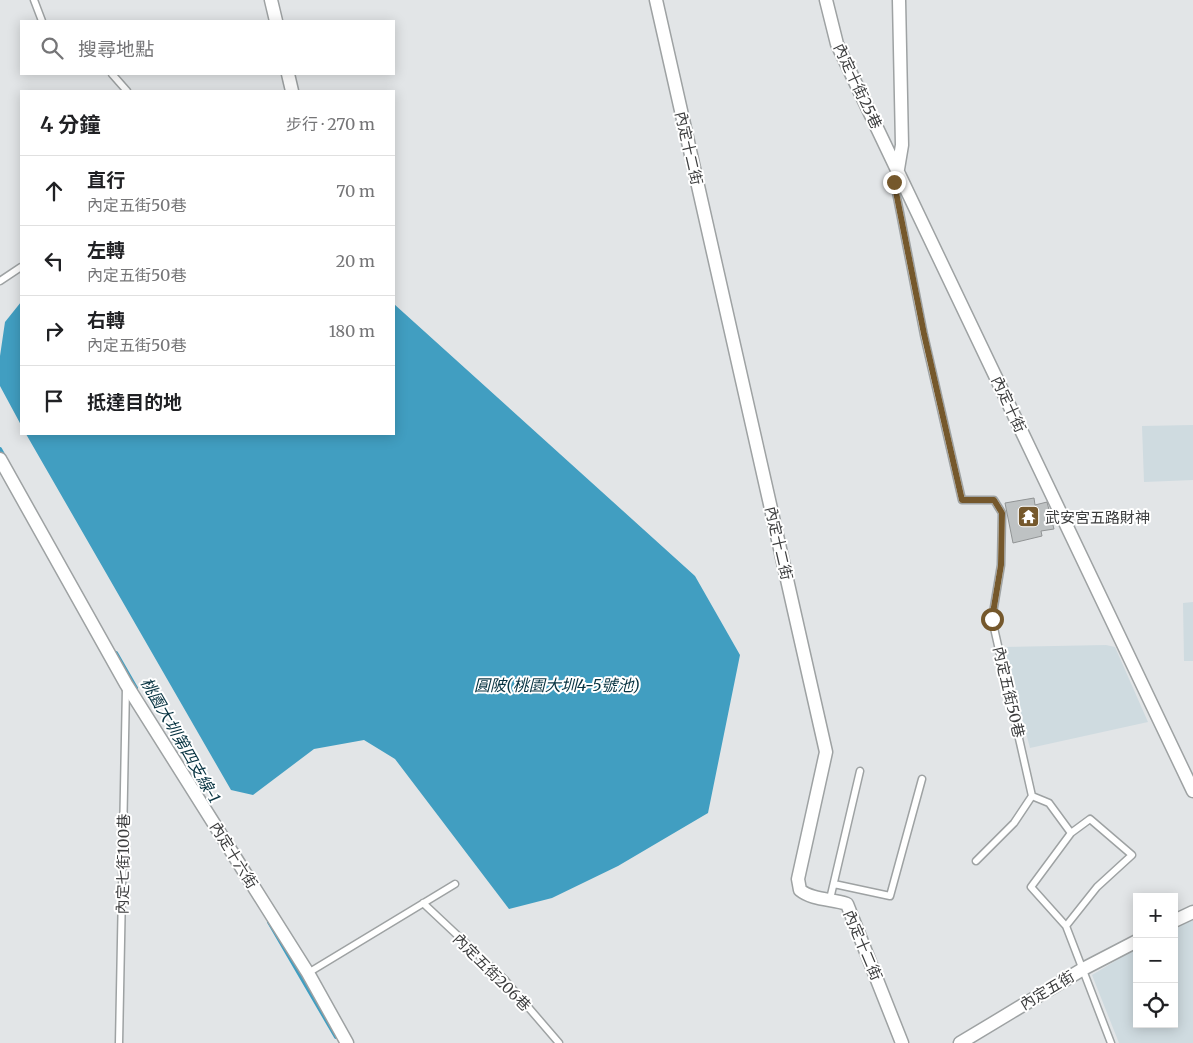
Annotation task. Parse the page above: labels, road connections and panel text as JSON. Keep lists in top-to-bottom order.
{
  "streets": {
    "street": [
      "內定十街25巷",
      "內定十二街",
      "內定十街",
      "內定十六街",
      "內定五街"
    ],
    "lane": ["內定五街50巷", "內定七街100巷", "內定五街206巷"]
  },
  "crossings": [
    ["內定十街25巷", "內定十街"],
    ["內定十街25巷", "內定五街50巷"],
    ["內定十街", "內定五街50巷"],
    ["內定十六街", "內定七街100巷"]
  ],
  "water": ["圓陂(桃園大圳4-5號池)", "桃園大圳第四支線-1"],
  "places": {
    "temple": ["武安宮五路財神"]
  },
  "page": {
    "search": "搜尋地點",
    "heading": ["4 分鐘", "步行 · 270 m"],
    "list": [
      ["直行", "內定五街50巷", "70 m"],
      ["左轉", "內定五街50巷", "20 m"],
      ["右轉", "內定五街50巷", "180 m"],
      "抵達目的地"
    ],
    "map_buttons": ["+", "−"]
  }
}
